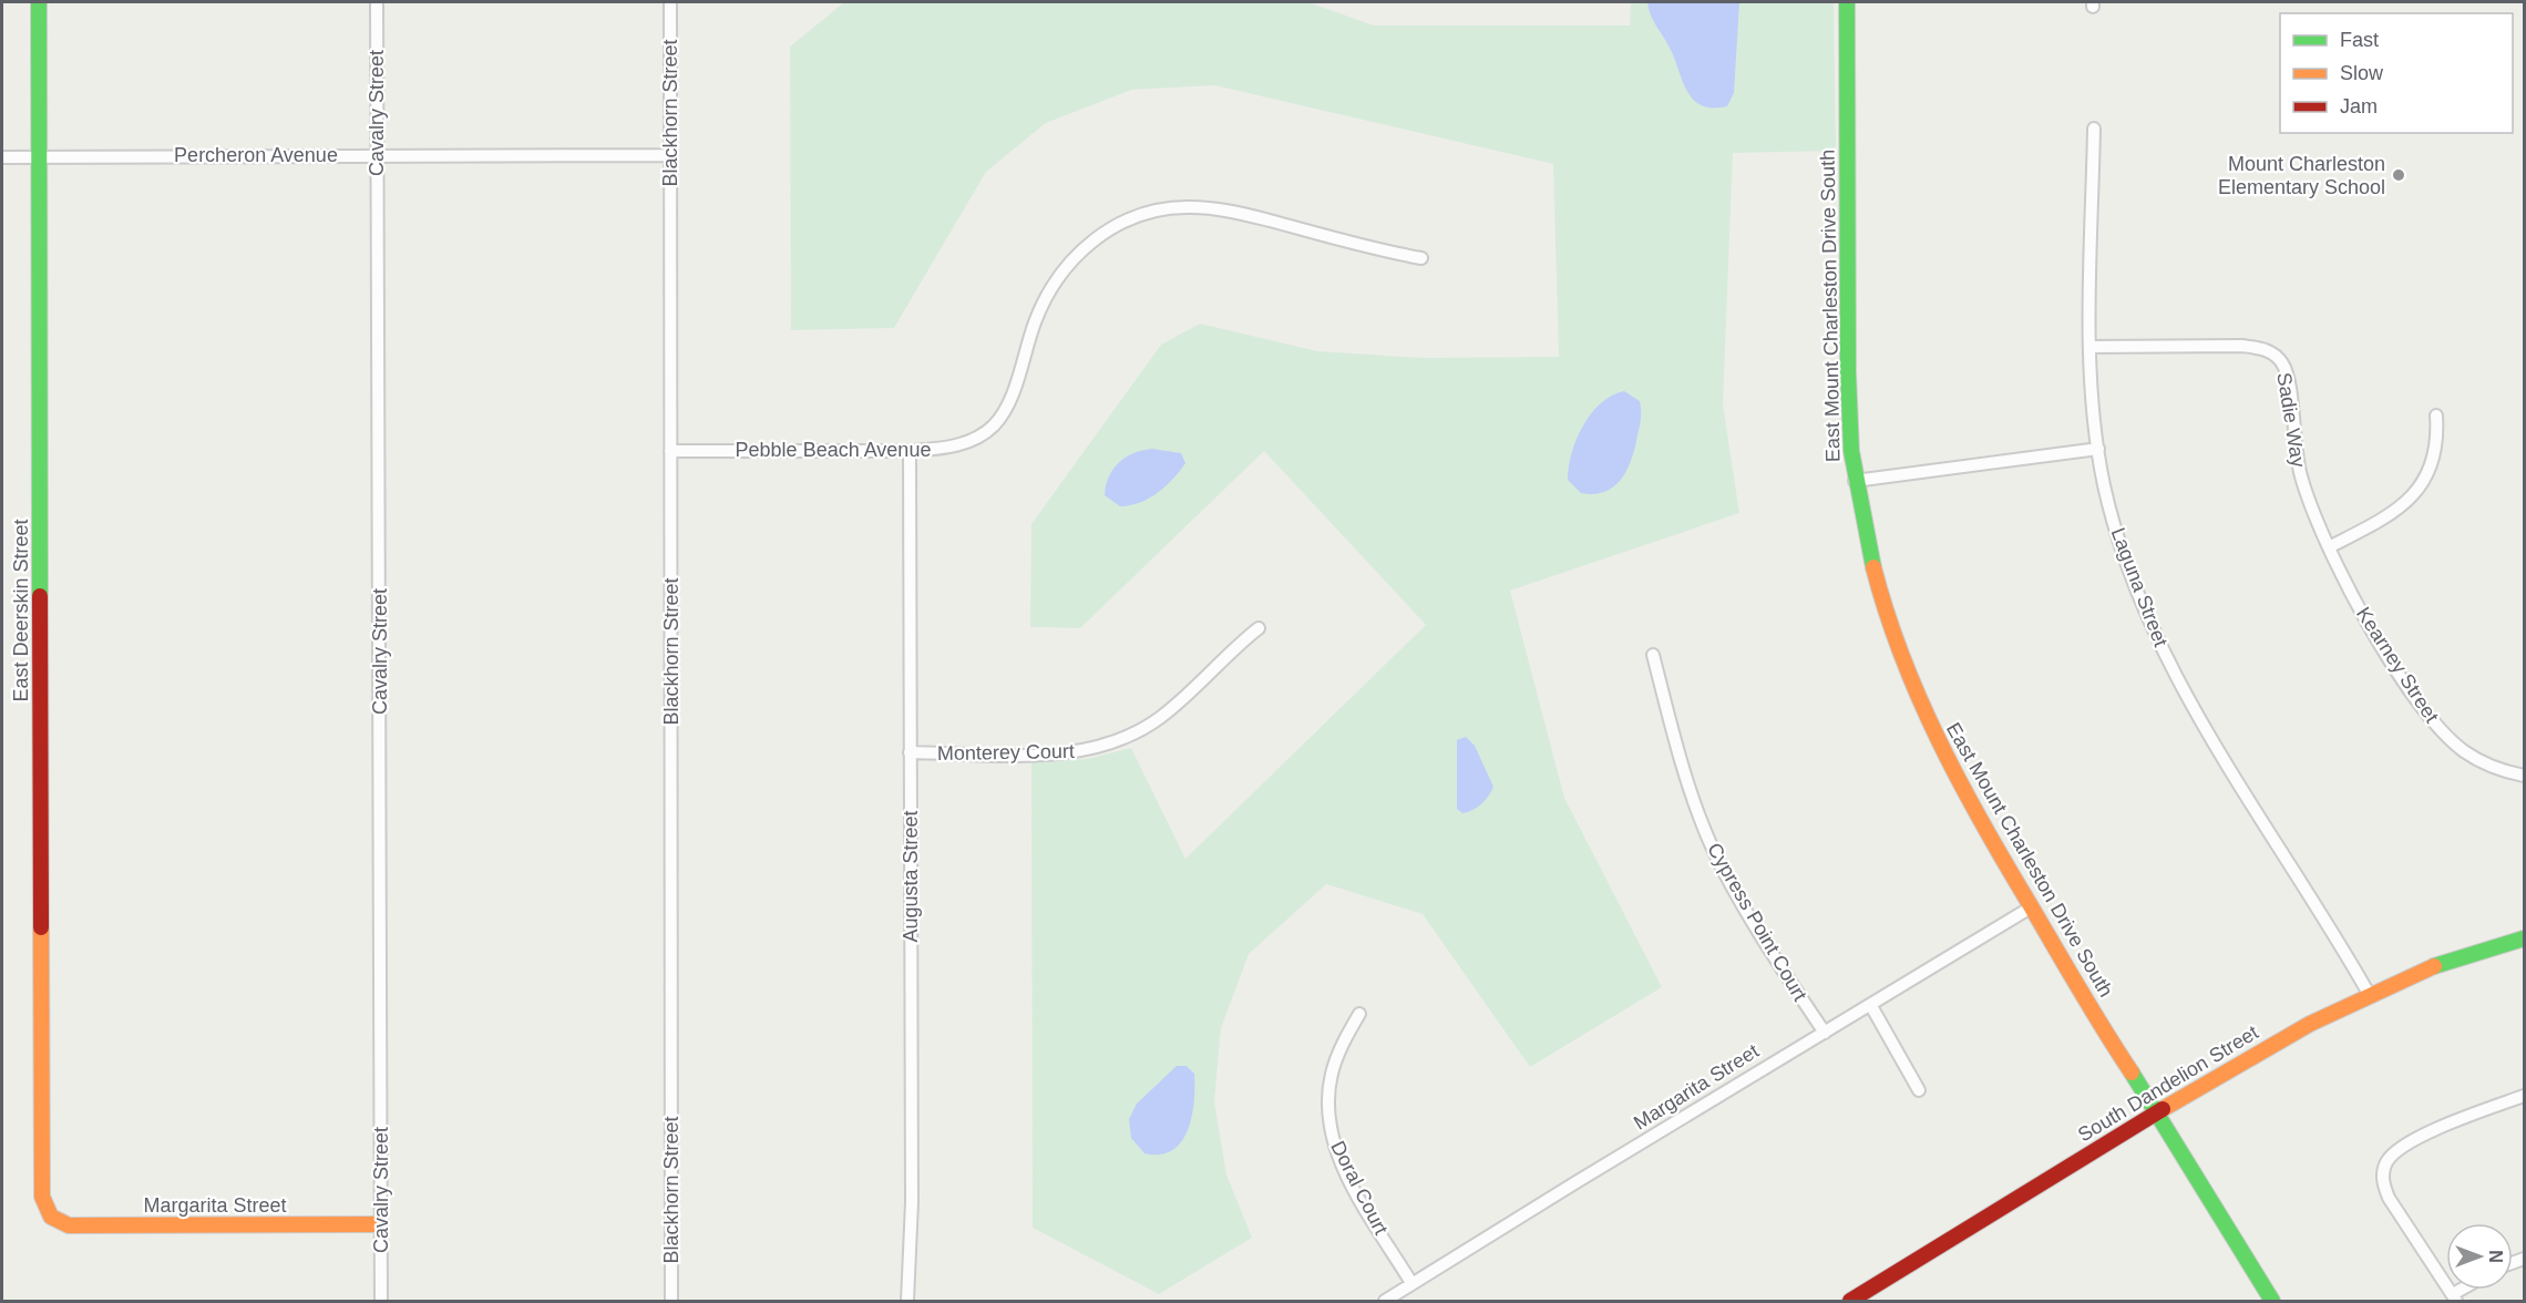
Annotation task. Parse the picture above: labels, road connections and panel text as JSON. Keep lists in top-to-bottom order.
{
  "streets": {
    "street": [
      "Cavalry Street",
      "Blackhorn Street",
      "Percheron Avenue",
      "East Mount Charleston Drive South",
      "Sadie Way",
      "Pebble Beach Avenue",
      "Laguna Street",
      "East Deerskin Street",
      "Kearney Street",
      "Monterey Court",
      "Augusta Street",
      "Cypress Point Court",
      "South Dandelion Street",
      "Margarita Street",
      "Doral Court"
    ]
  },
  "crossings": [
    ["Cavalry Street", "Percheron Avenue"],
    ["Cavalry Street", "Margarita Street"],
    ["Blackhorn Street", "Percheron Avenue"],
    ["Blackhorn Street", "Pebble Beach Avenue"],
    ["Percheron Avenue", "East Deerskin Street"],
    ["East Mount Charleston Drive South", "South Dandelion Street"],
    ["East Mount Charleston Drive South", "Margarita Street"],
    ["Sadie Way", "Laguna Street"],
    ["Sadie Way", "Kearney Street"],
    ["Pebble Beach Avenue", "Augusta Street"],
    ["Laguna Street", "South Dandelion Street"],
    ["East Deerskin Street", "Margarita Street"],
    ["Monterey Court", "Augusta Street"],
    ["Cypress Point Court", "Margarita Street"],
    ["Margarita Street", "Doral Court"]
  ],
  "places": ["Mount Charleston Elementary School"],
  "legend": ["Fast", "Slow", "Jam"],
  "north": "right"
}
